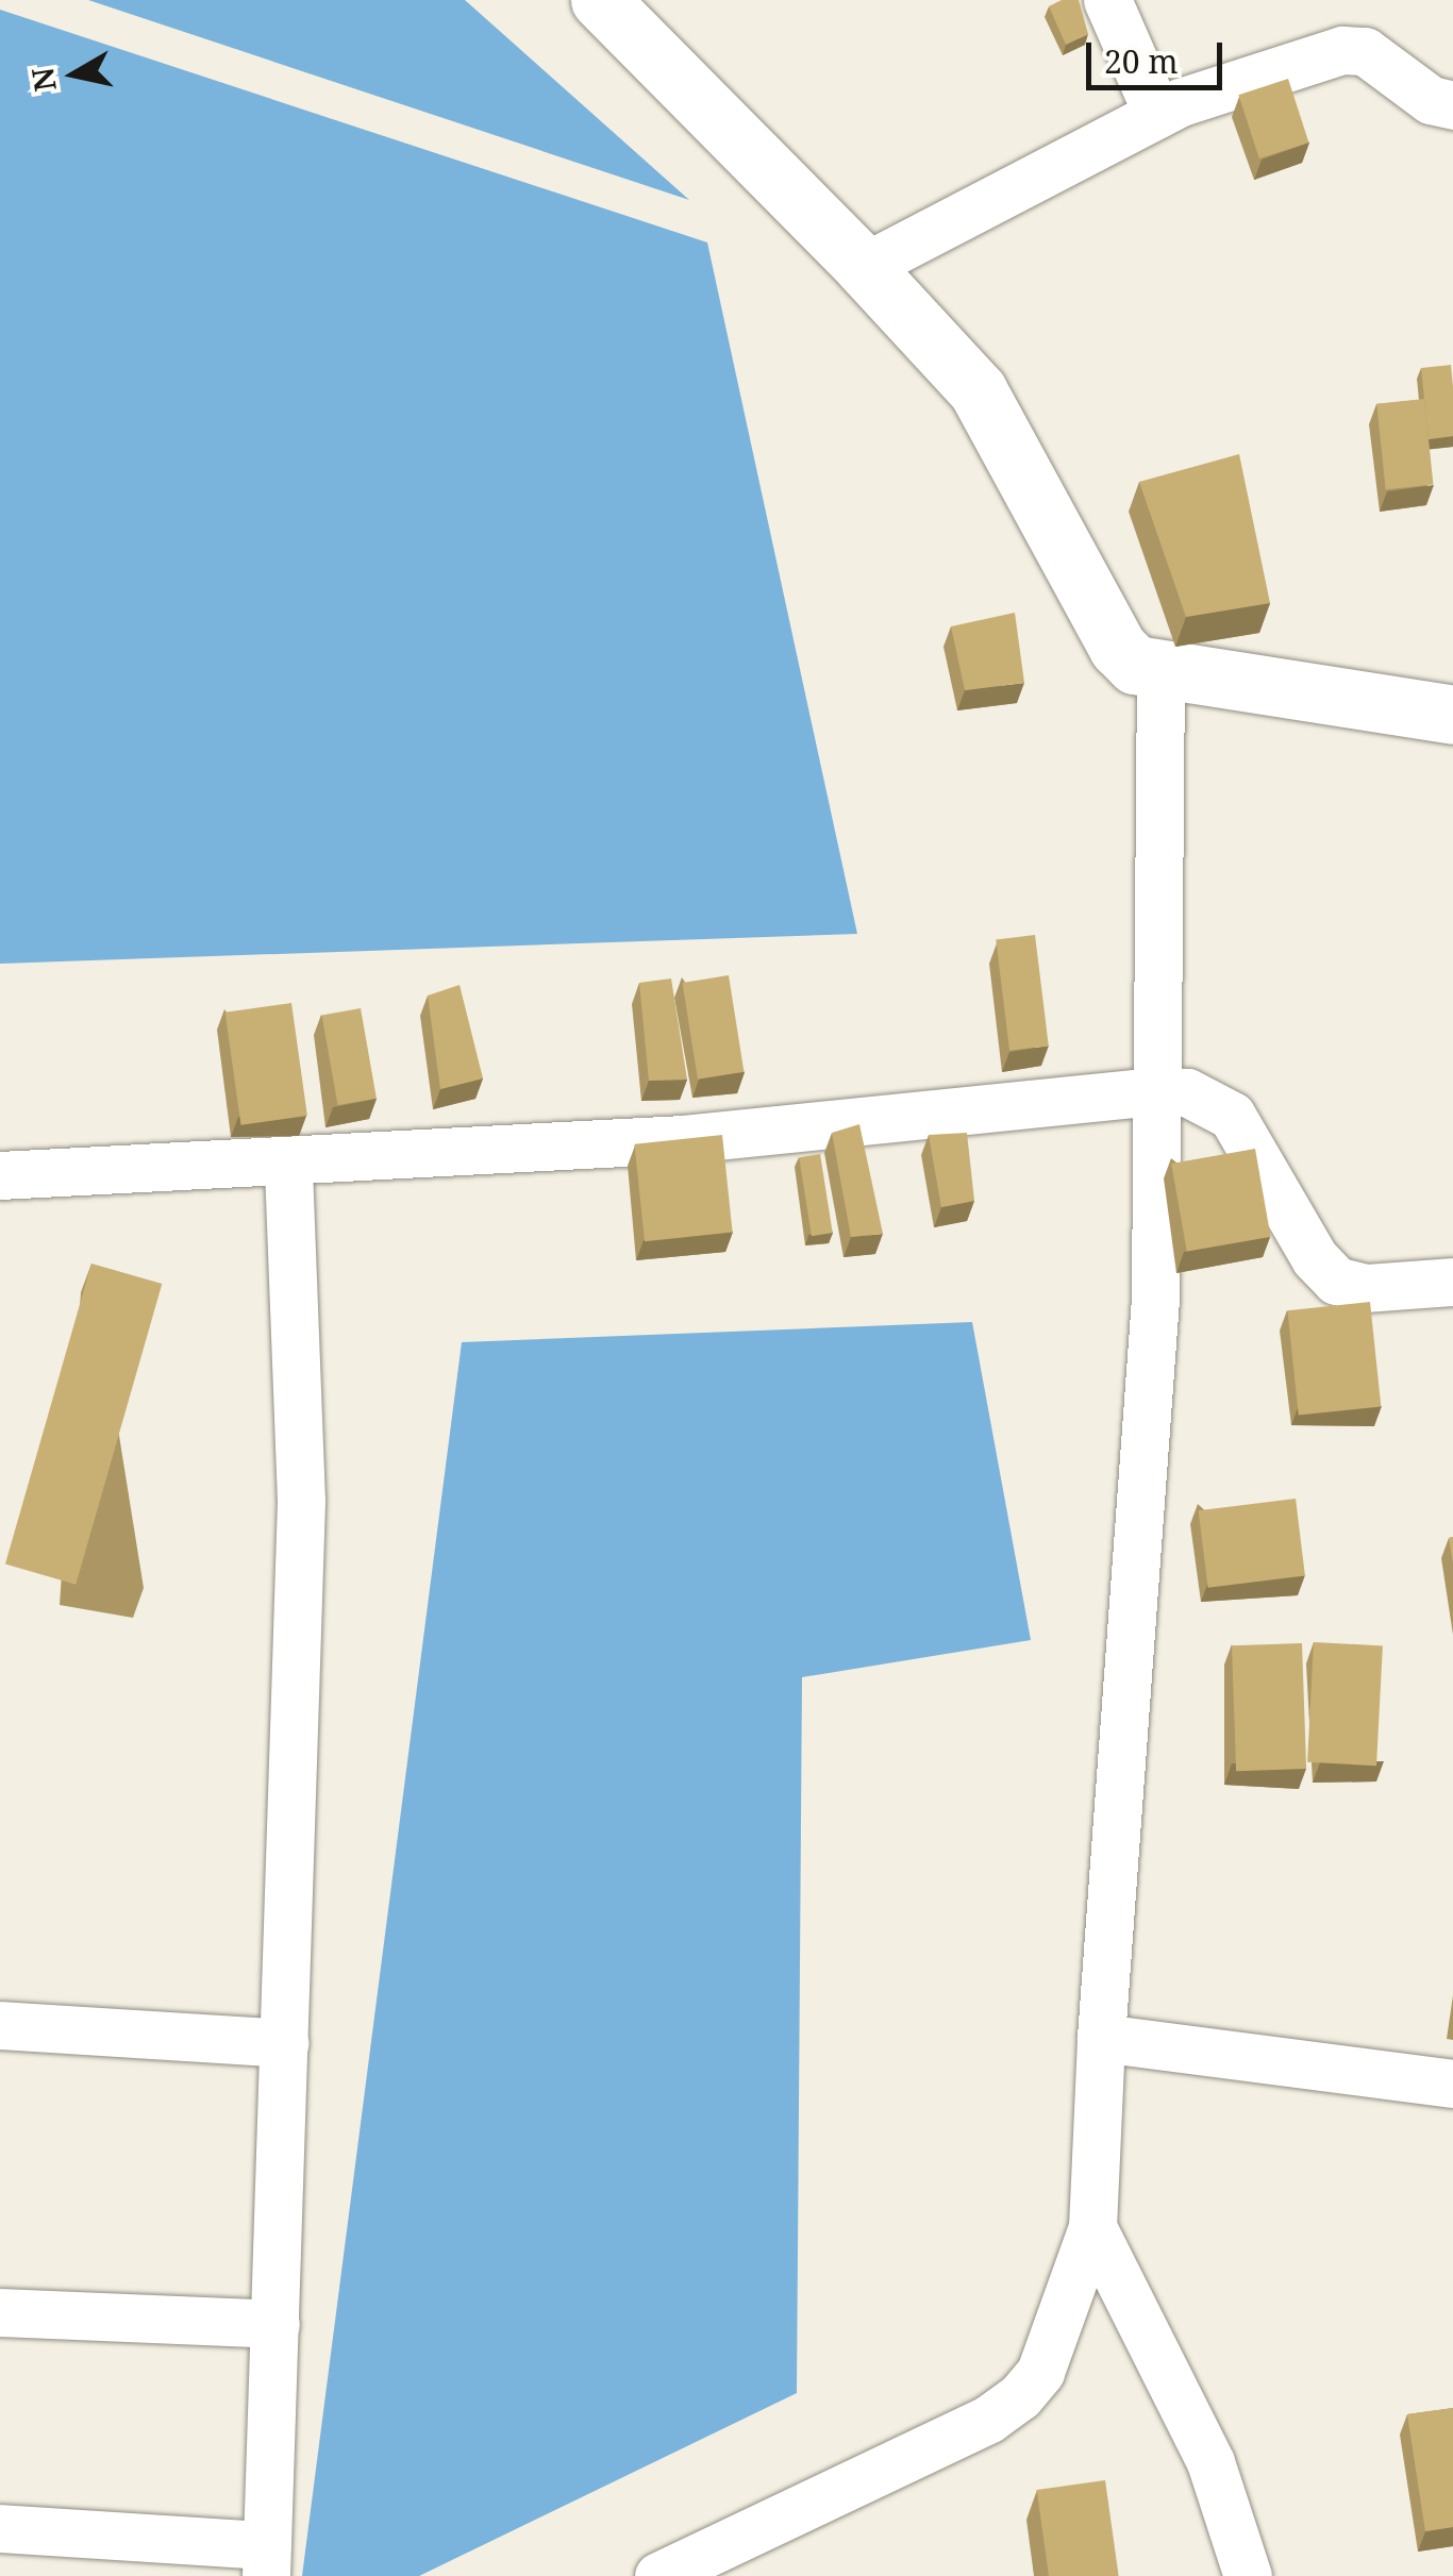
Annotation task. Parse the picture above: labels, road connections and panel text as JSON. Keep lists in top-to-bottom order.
{
  "scale_bar": "20 m",
  "north": "left"
}
